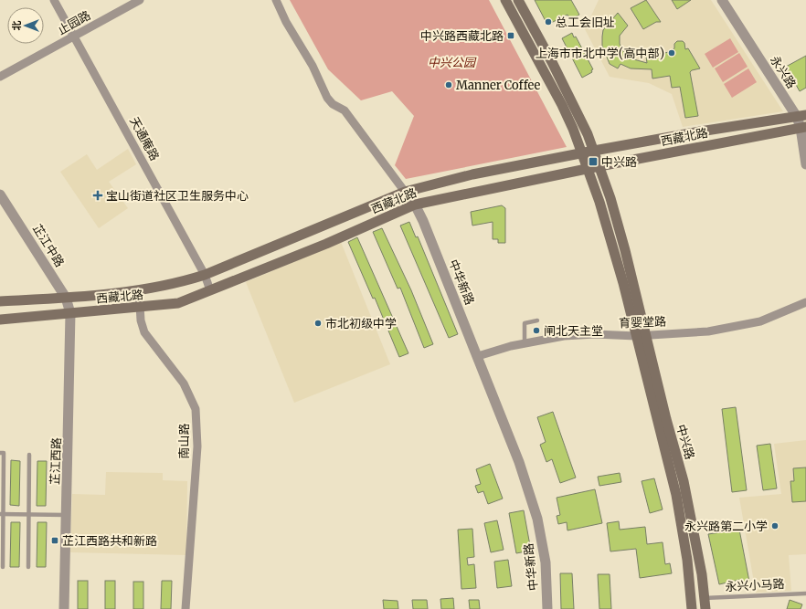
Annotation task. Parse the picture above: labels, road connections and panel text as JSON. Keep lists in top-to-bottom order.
{
  "streets": {
    "main road": ["西藏北路", "中兴路"],
    "street": [
      "止园路",
      "永兴路",
      "天通庵路",
      "芷江中路",
      "中华新路",
      "育婴堂路",
      "南山路",
      "芷江西路"
    ],
    "lane": ["永兴小马路"]
  },
  "crossings": [
    ["止园路", "天通庵路"],
    ["永兴路", "西藏北路"],
    ["西藏北路", "天通庵路"],
    ["西藏北路", "芷江中路"],
    ["西藏北路", "中华新路"],
    ["西藏北路", "南山路"],
    ["西藏北路", "中兴路"],
    ["西藏北路", "芷江西路"],
    ["芷江中路", "芷江西路"],
    ["中华新路", "育婴堂路"],
    ["育婴堂路", "中兴路"],
    ["中兴路", "永兴小马路"]
  ],
  "parks": ["中兴公园"],
  "places": {
    "other": [
      "总工会旧址",
      "上海市市北中学(高中部)",
      "Manner Coffee",
      "市北初级中学",
      "闸北天主堂",
      "永兴路第二小学"
    ],
    "transit": ["中兴路西藏北路", "中兴路", "芷江西路共和新路"],
    "health": ["宝山街道社区卫生服务中心"]
  },
  "north": "left"
}
